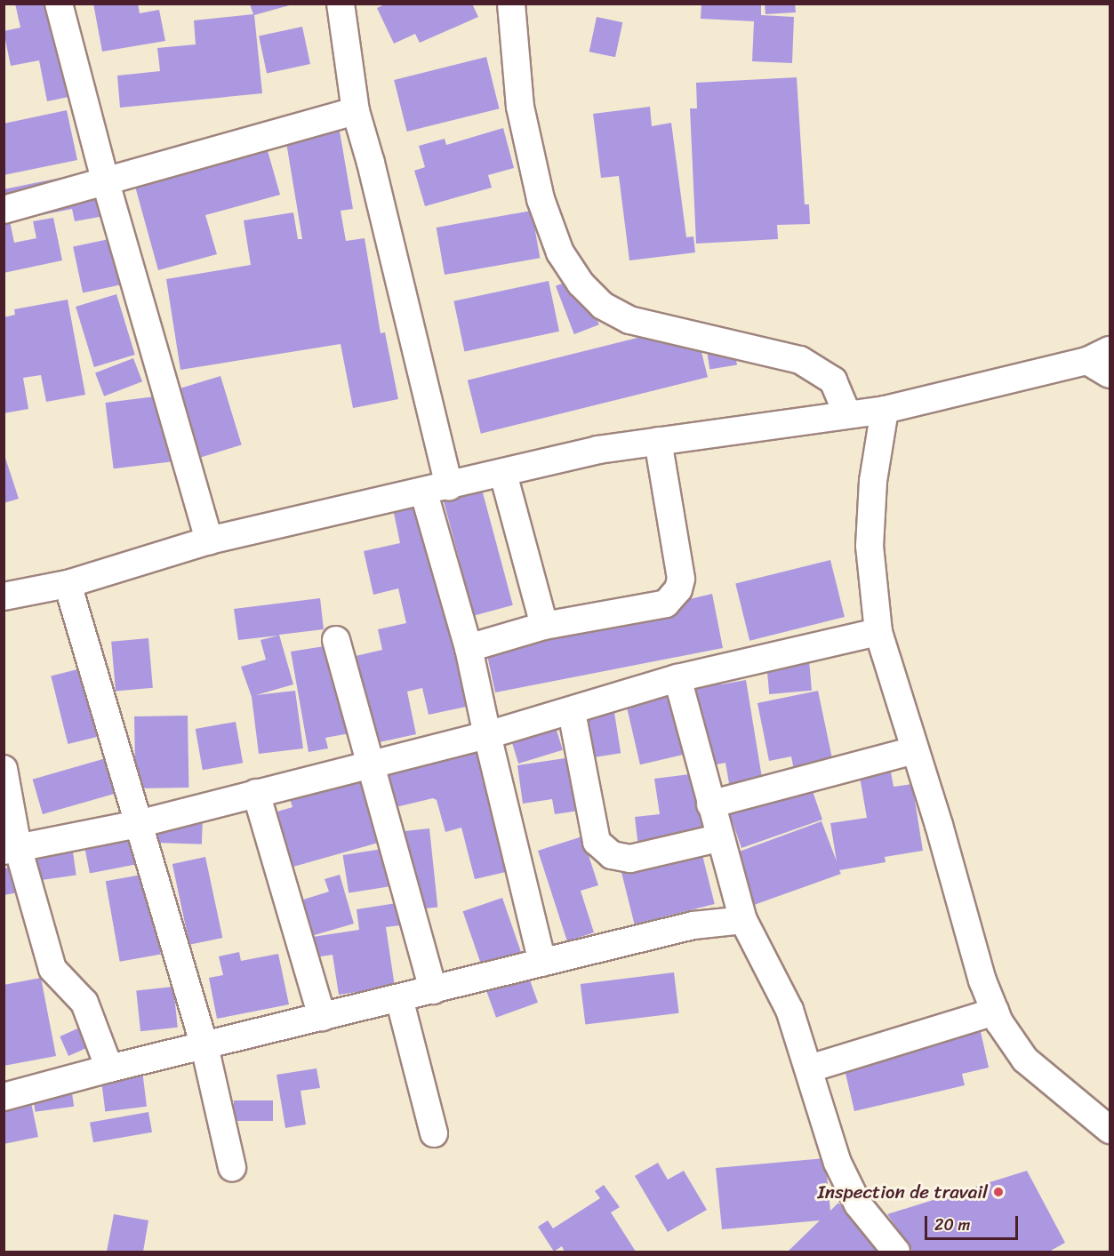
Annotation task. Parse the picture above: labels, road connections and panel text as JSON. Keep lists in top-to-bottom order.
{
  "places": ["Inspection de travail"],
  "scale_bar": "20 m"
}
